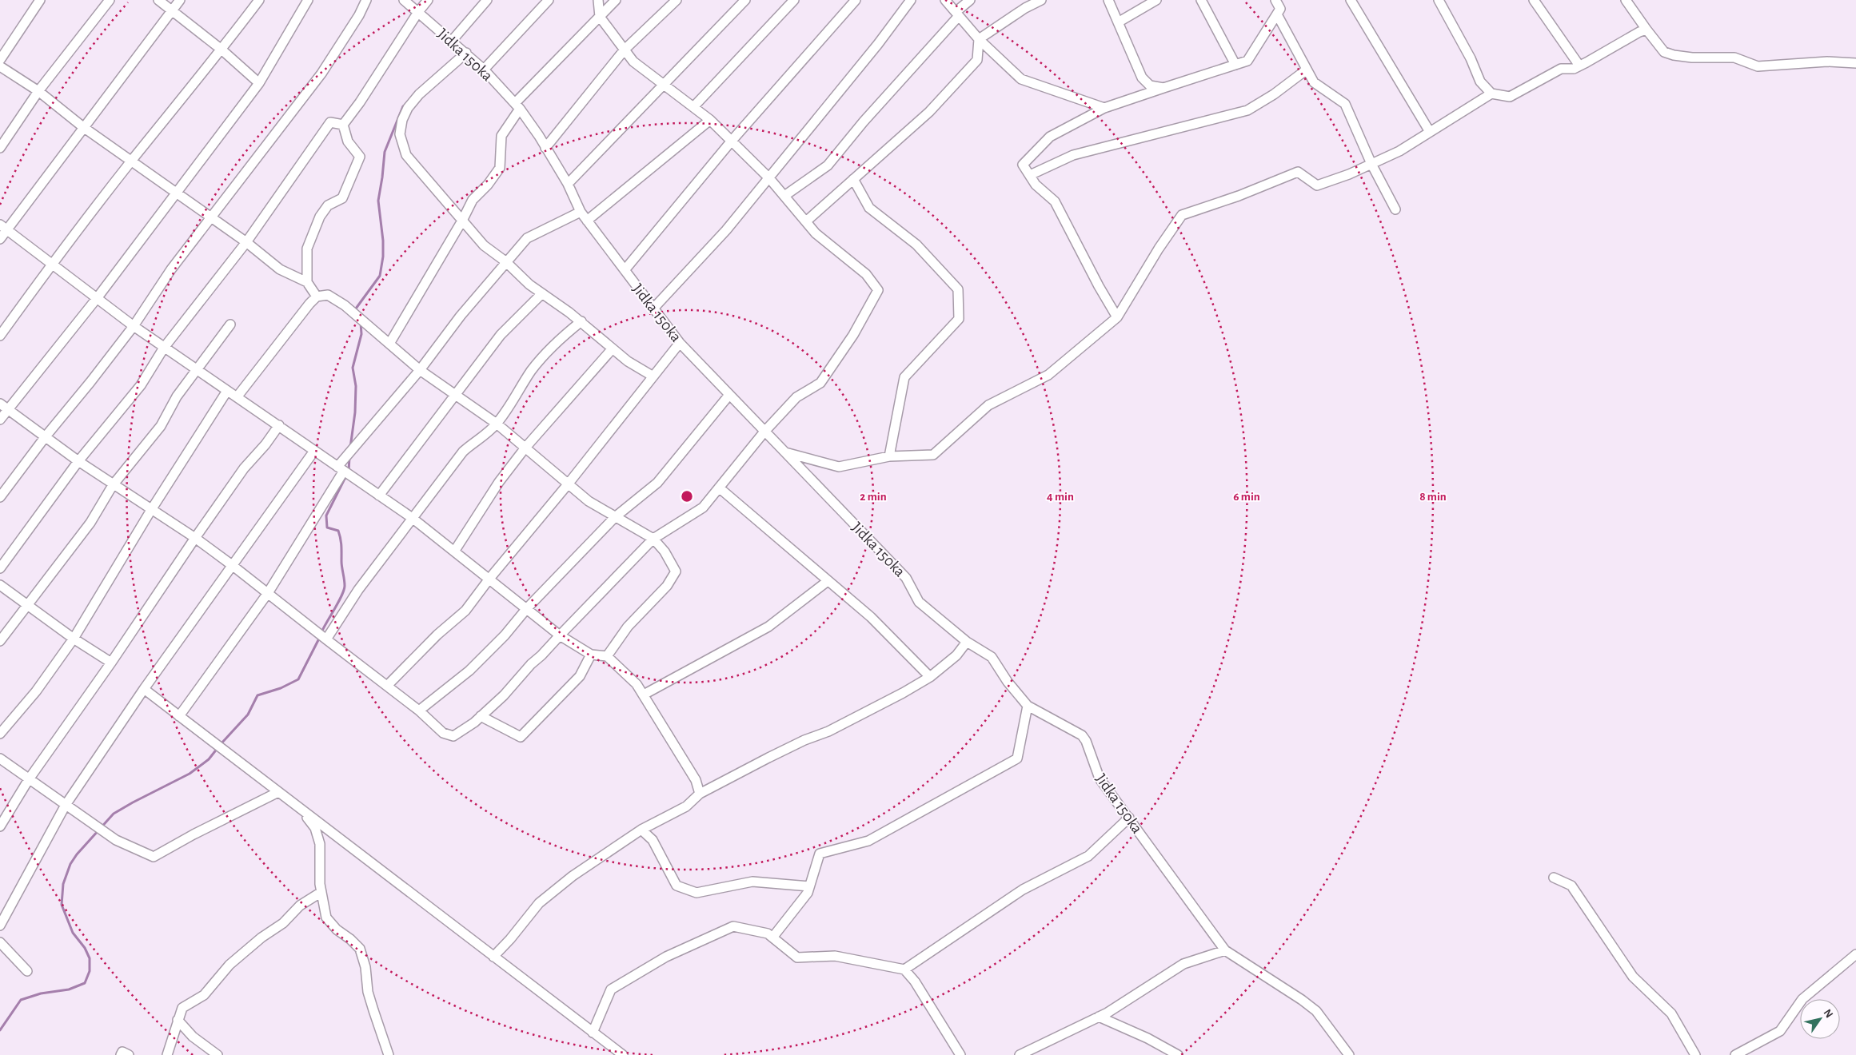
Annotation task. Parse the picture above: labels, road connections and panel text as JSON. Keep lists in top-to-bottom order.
{
  "streets": {
    "street": ["Jidka 150ka"]
  },
  "north": "top right",
  "rings": [
    "2 min",
    "4 min",
    "6 min",
    "8 min"
  ]
}
